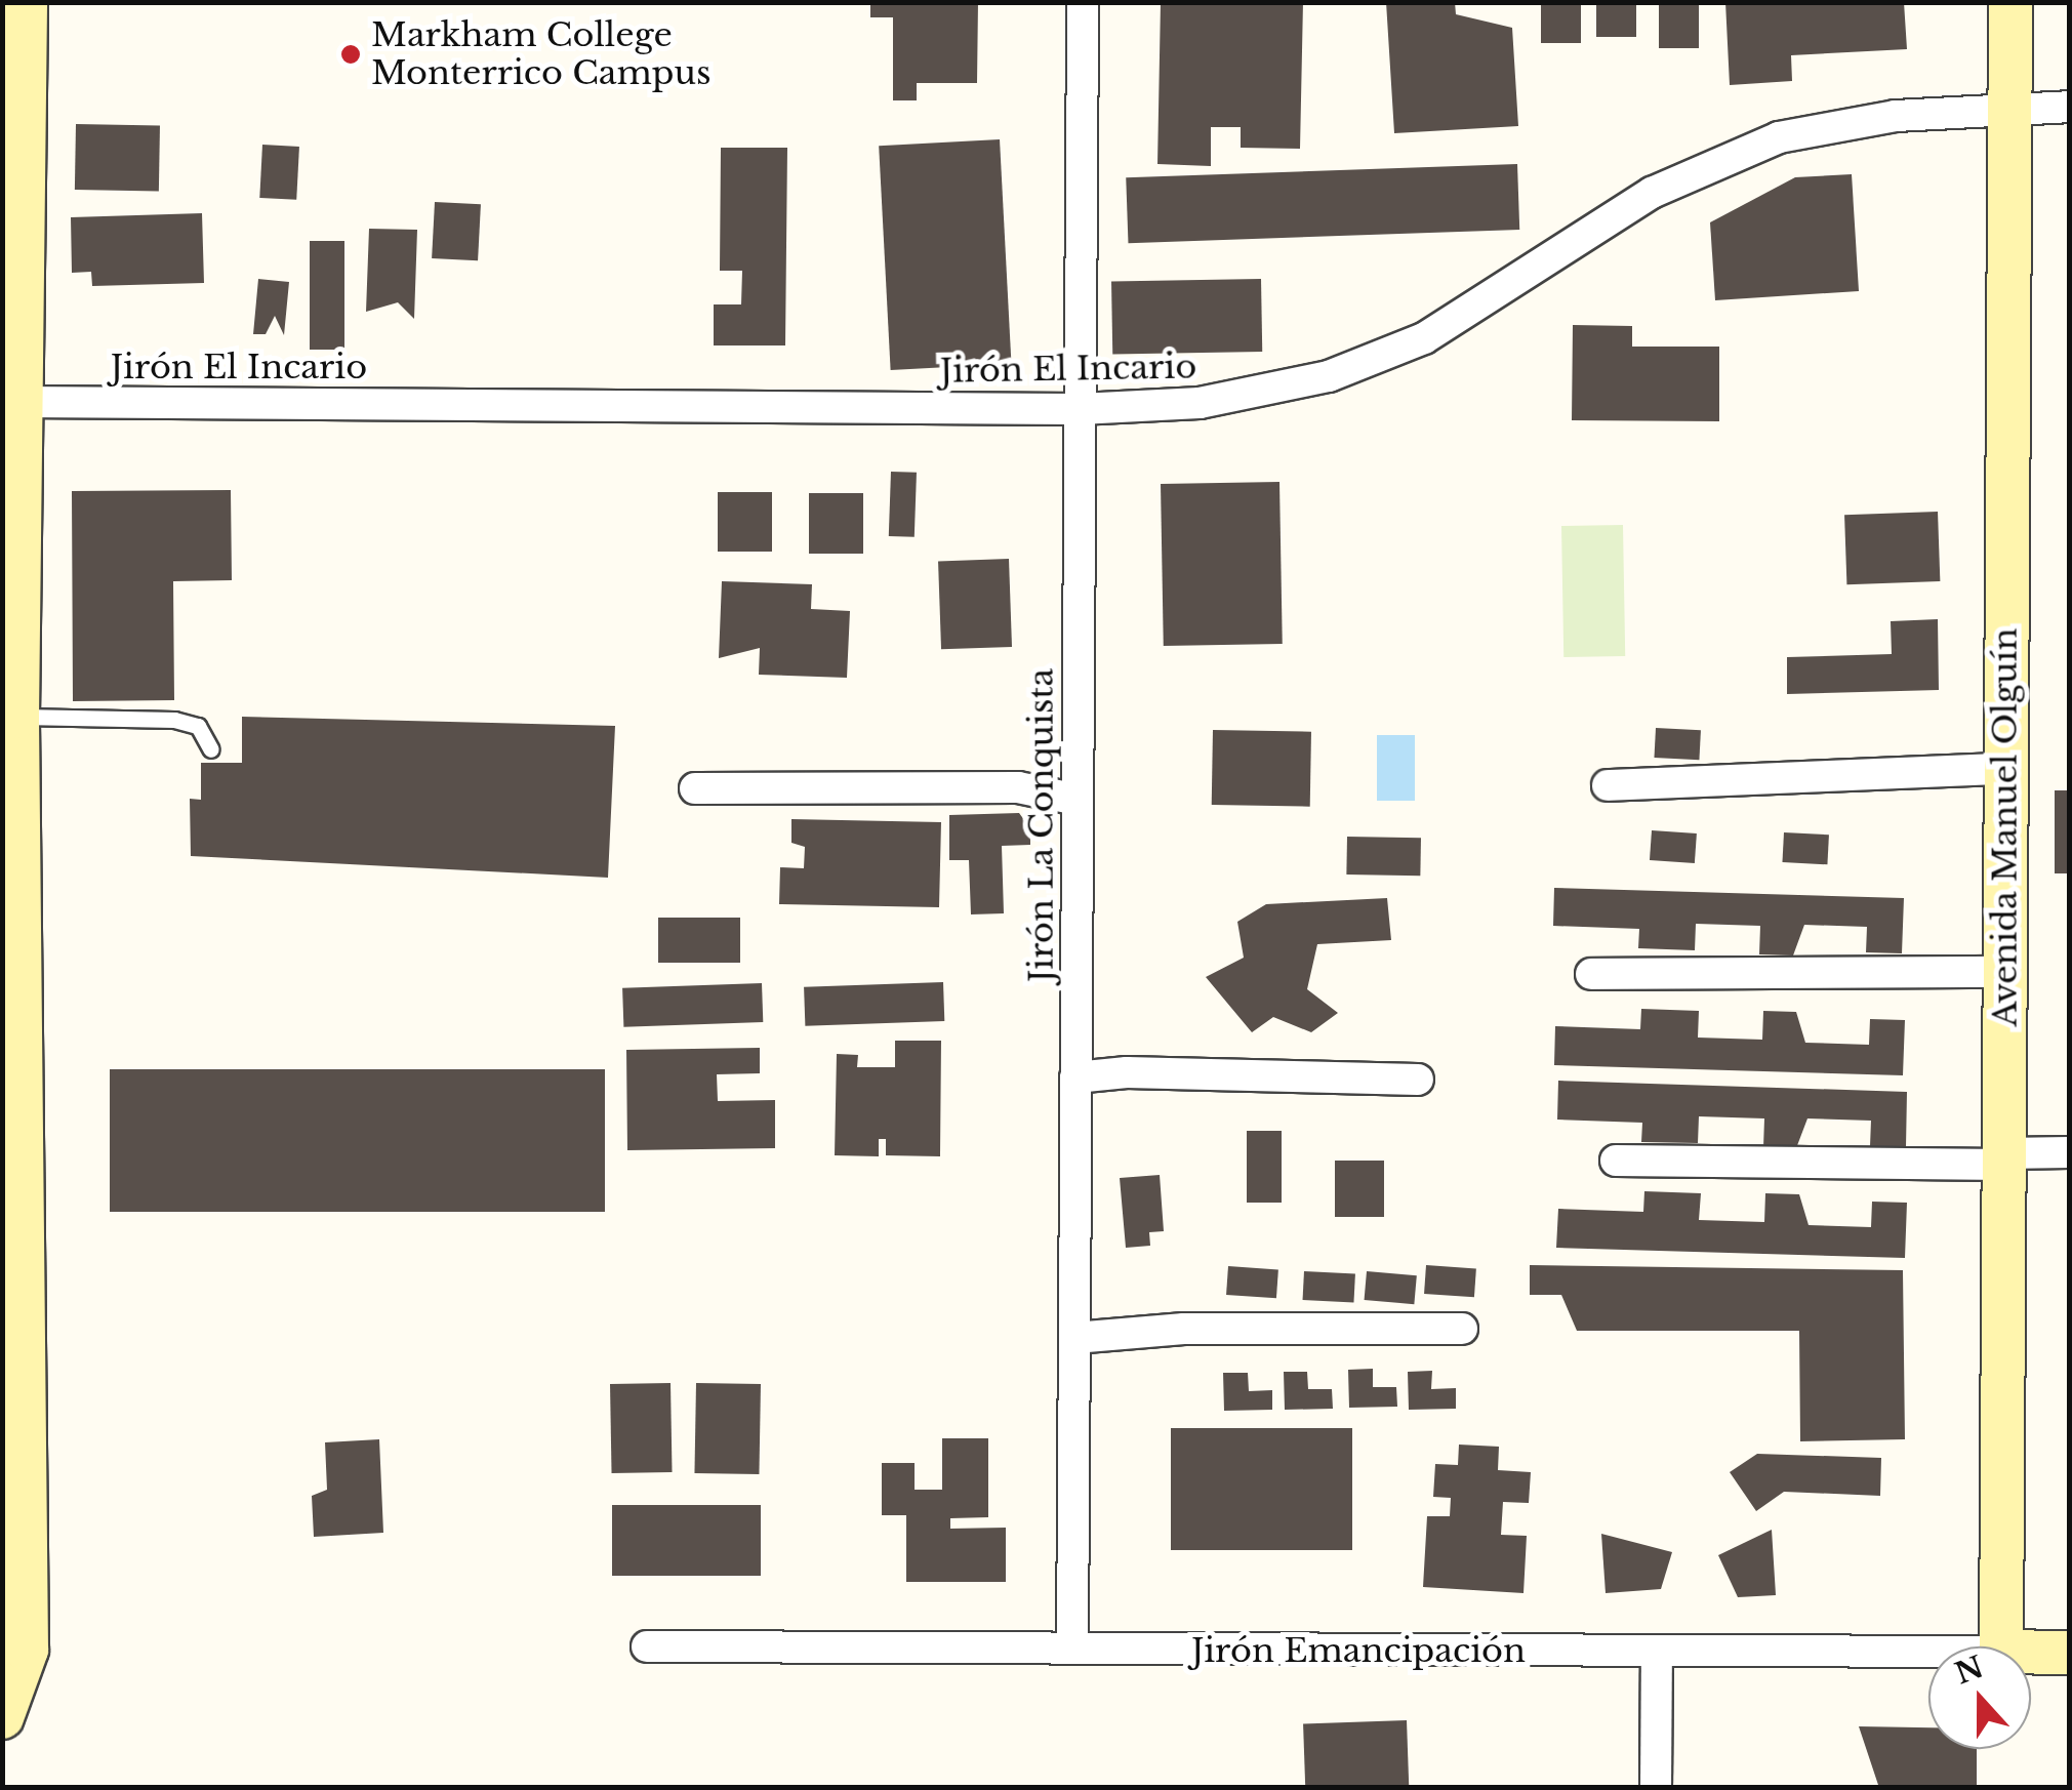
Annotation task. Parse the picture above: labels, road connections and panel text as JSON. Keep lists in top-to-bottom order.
{
  "streets": {
    "street": [
      "Jirón El Incario",
      "Jirón La Conquista",
      "Avenida Manuel Olguín",
      "Jirón Emancipación"
    ]
  },
  "crossings": [
    ["Jirón El Incario", "Jirón La Conquista"],
    ["Jirón El Incario", "Avenida Manuel Olguín"],
    ["Jirón La Conquista", "Jirón Emancipación"]
  ],
  "places": ["Markham College Monterrico Campus"],
  "north": "top"
}
